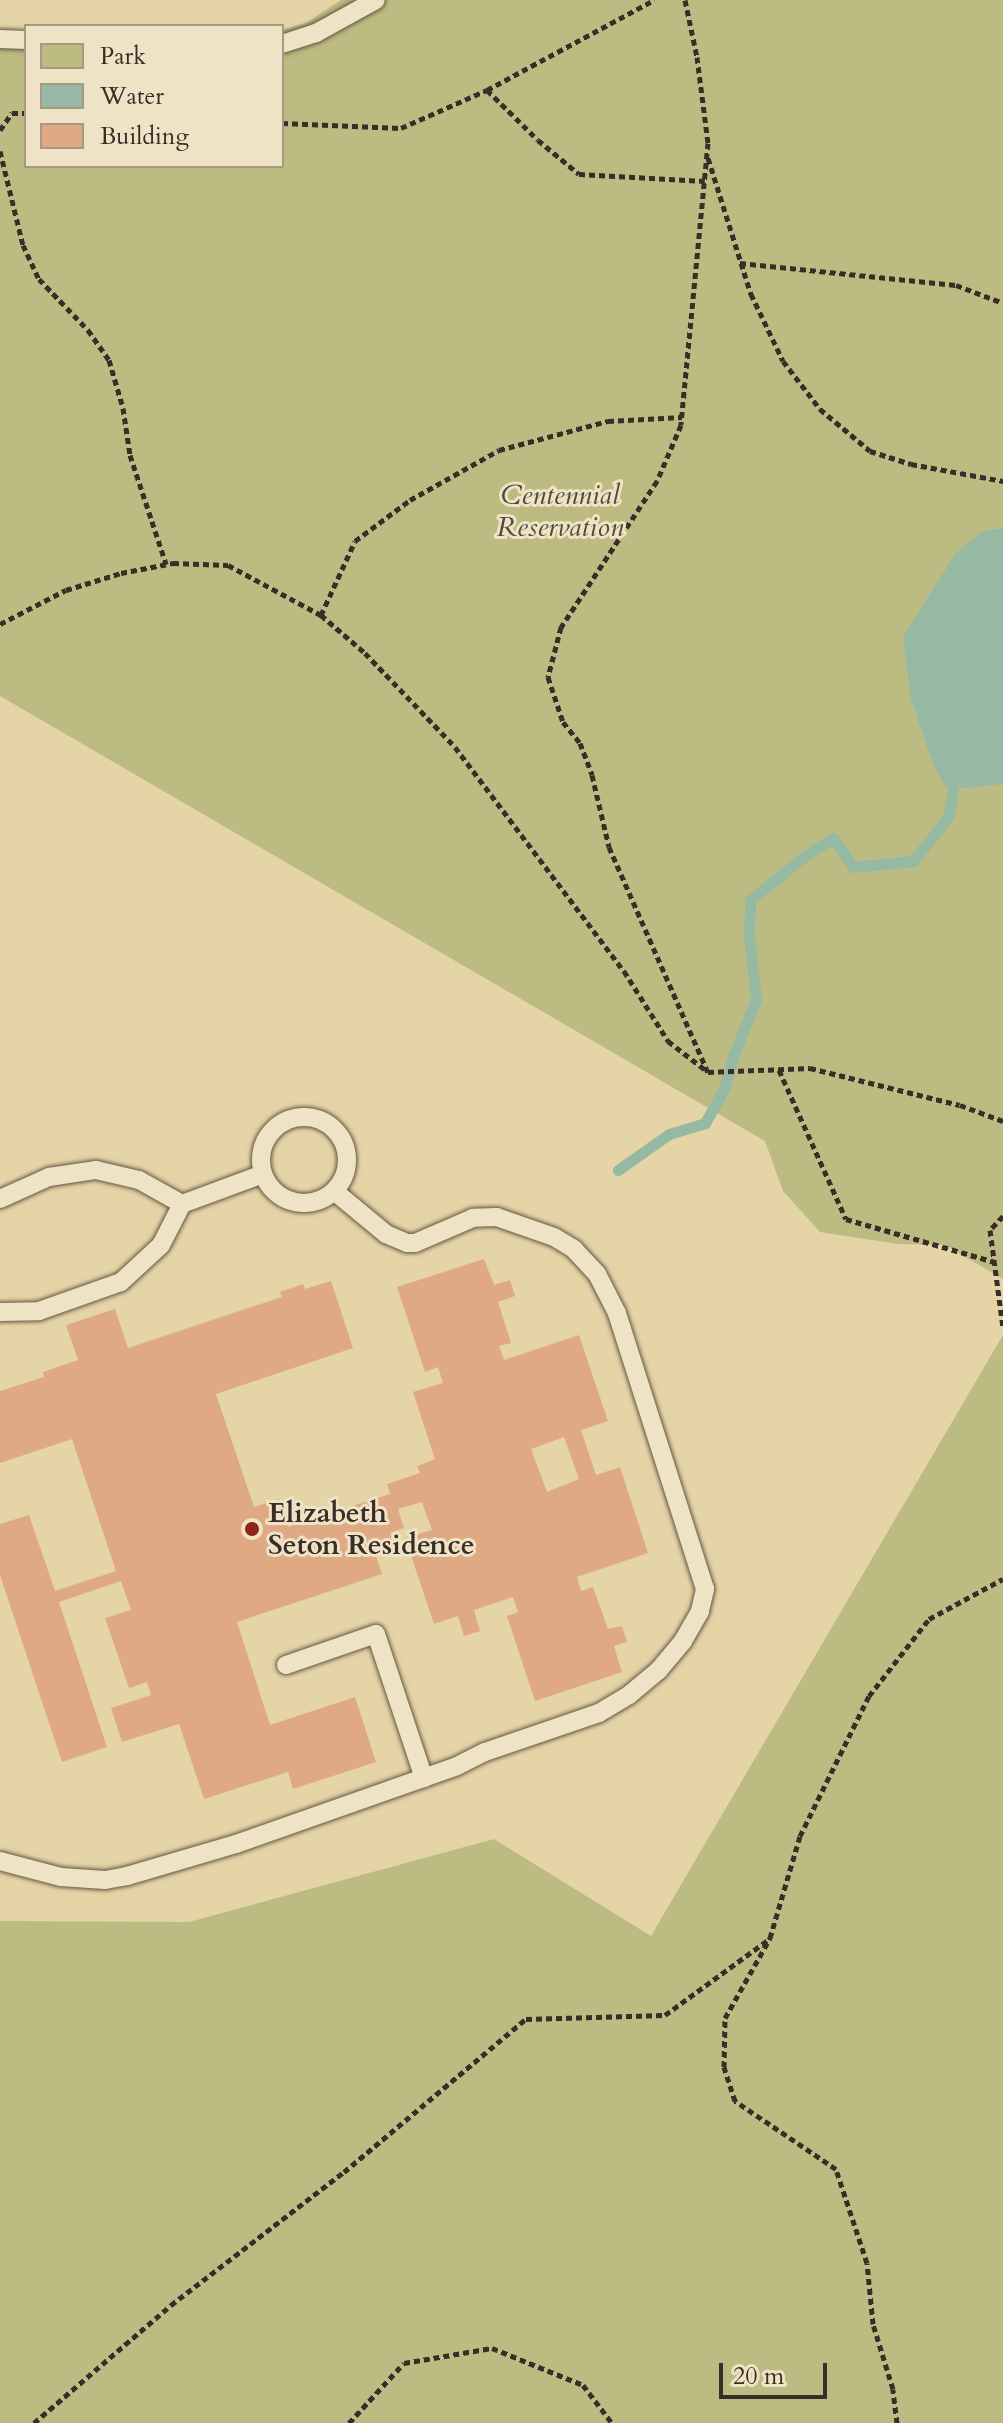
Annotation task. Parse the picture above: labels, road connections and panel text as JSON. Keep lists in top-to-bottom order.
{
  "parks": ["Centennial Reservation"],
  "places": ["Elizabeth Seton Residence"],
  "legend": ["Park", "Water", "Building"],
  "scale_bar": "20 m"
}
